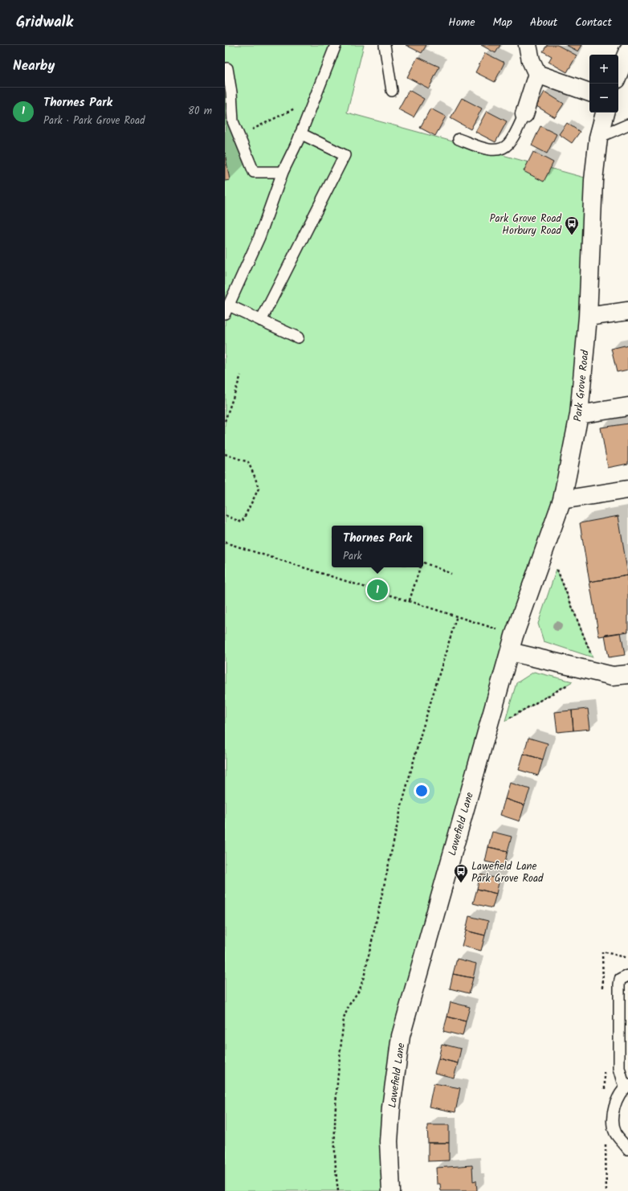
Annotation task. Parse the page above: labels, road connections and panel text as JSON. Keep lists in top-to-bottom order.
{
  "streets": {
    "street": ["Park Grove Road", "Lawefield Lane"]
  },
  "crossings": [
    ["Park Grove Road", "Lawefield Lane"]
  ],
  "places": {
    "bus stop": ["Park Grove Road Horbury Road", "Lawefield Lane Park Grove Road"]
  },
  "page": {
    "header": "Gridwalk",
    "nav": [
      "Home",
      "Map",
      "About",
      "Contact"
    ],
    "heading": "Nearby",
    "map_buttons": ["+", "−"],
    "list": [
      {
        "mark": "1",
        "name": "Thornes Park",
        "note": "Park · Park Grove Road",
        "value": "80 m"
      }
    ],
    "popup": ["Thornes Park", "Park"],
    "pins": "1"
  }
}
